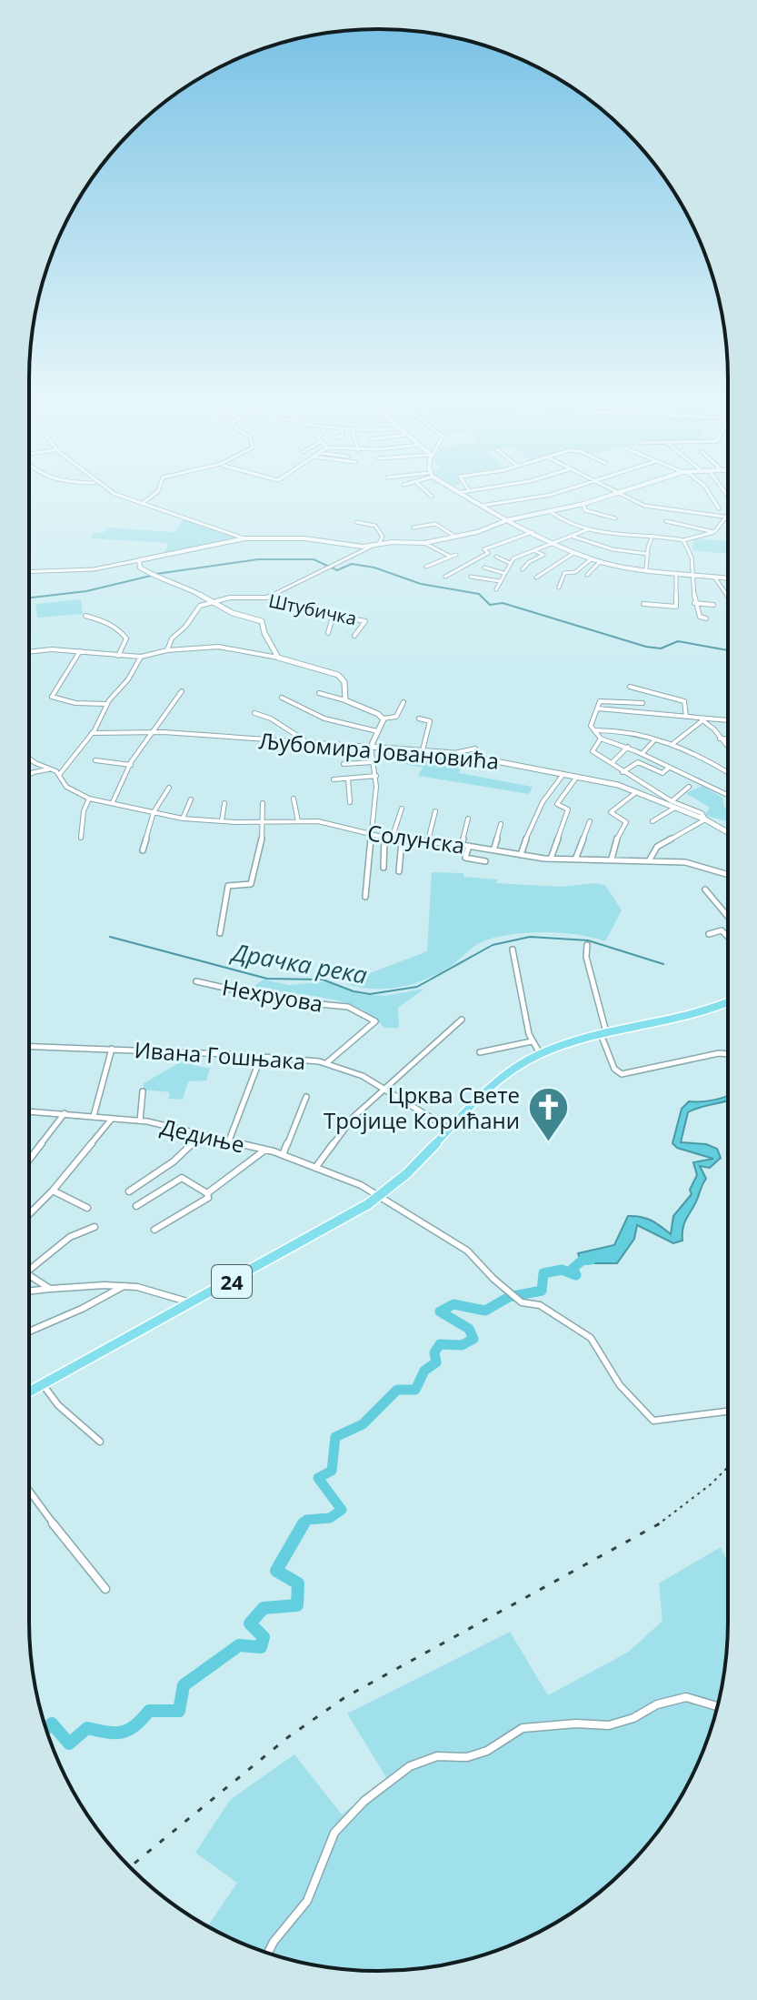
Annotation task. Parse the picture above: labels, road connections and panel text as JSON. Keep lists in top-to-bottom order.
{
  "streets": {
    "main road": ["24"],
    "street": [
      "Штубичка",
      "Љубомира Јовановића",
      "Солунска",
      "Нехруова",
      "Ивана Гошњака",
      "Дедиње"
    ]
  },
  "crossings": [
    ["Нехруова", "Ивана Гошњака"],
    ["Ивана Гошњака", "24"],
    ["Дедиње", "24"]
  ],
  "water": ["Драчка река"],
  "places": {
    "church": ["Црква Свете Тројице Корићани"]
  }
}
